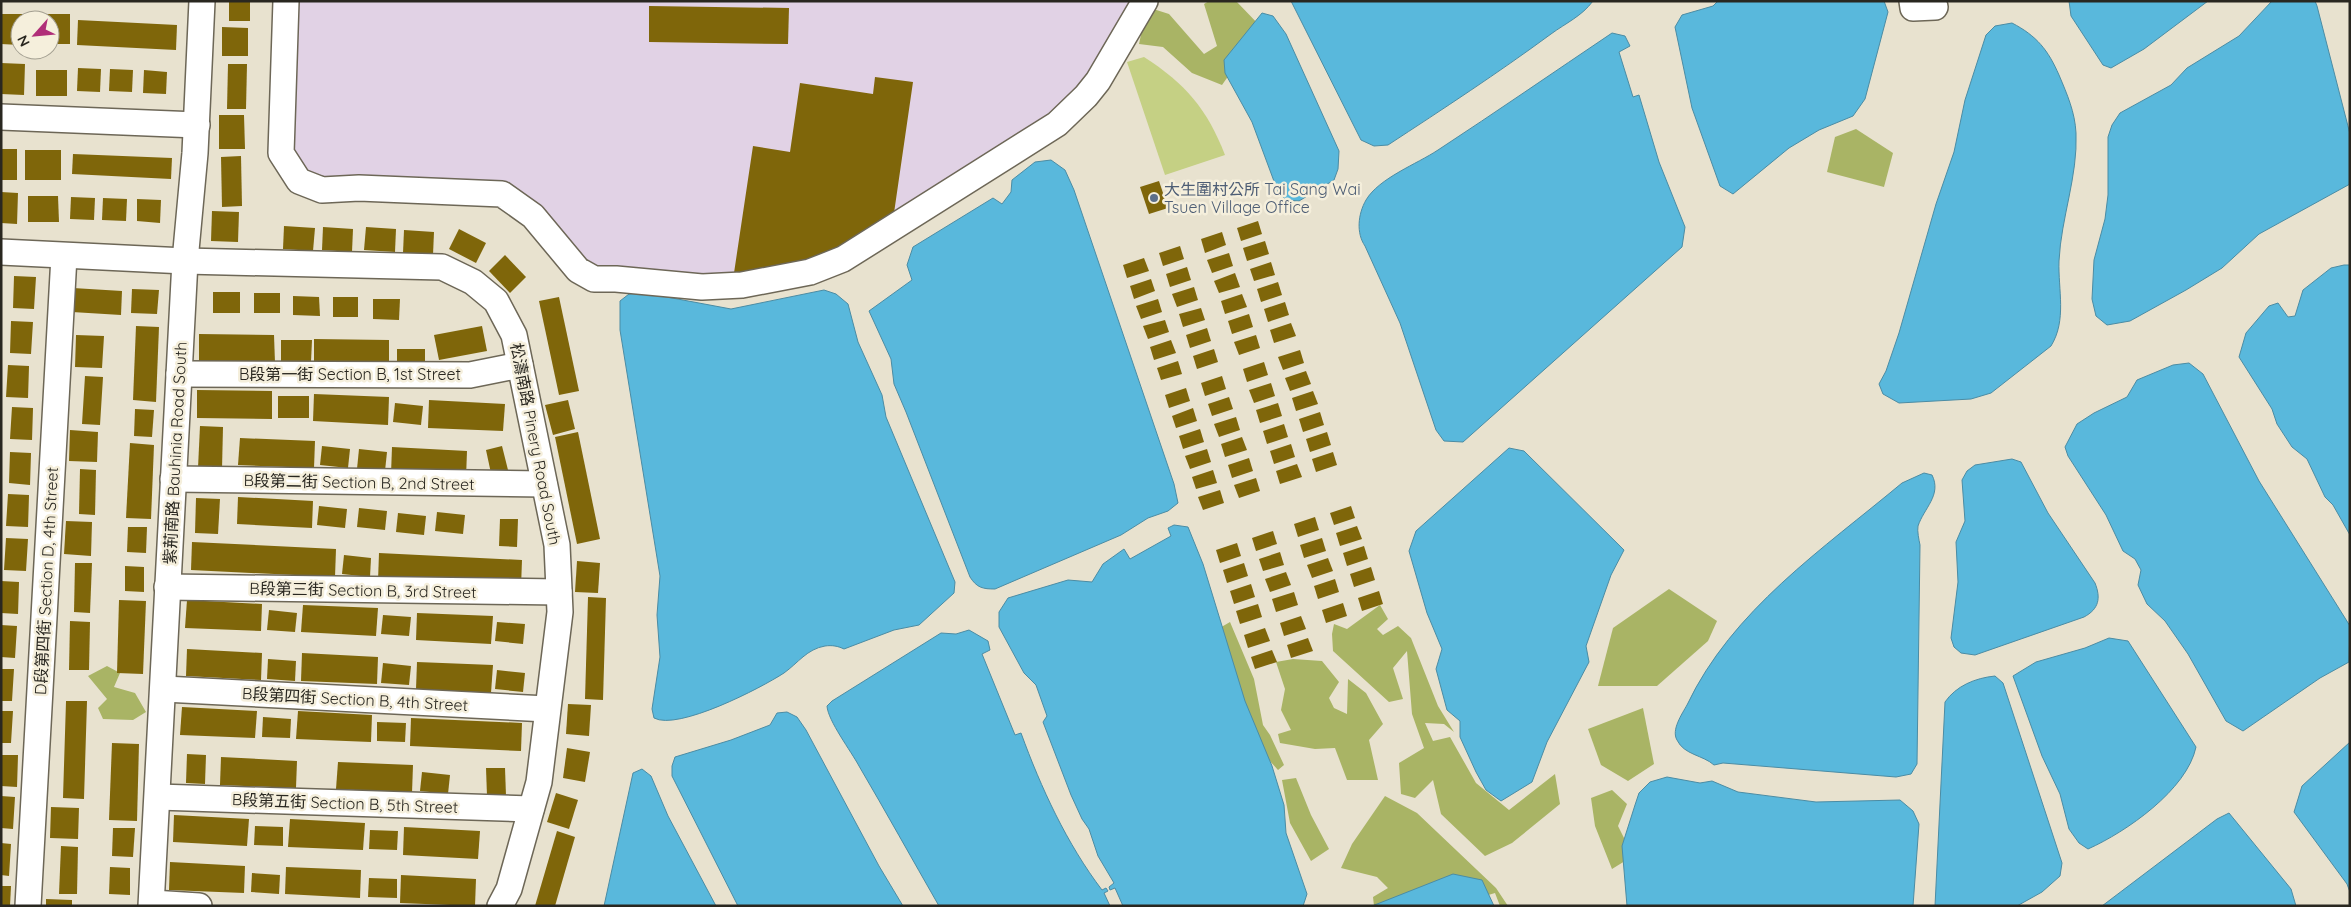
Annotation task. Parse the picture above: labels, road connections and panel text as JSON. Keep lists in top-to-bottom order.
{
  "streets": {
    "street": [
      "B段第一街 Section B, 1st Street",
      "松濤南路 Pinery Road South",
      "紫荊南路 Bauhinia Road South",
      "B段第二街 Section B, 2nd Street",
      "D段第四街 Section D, 4th Street",
      "B段第三街 Section B, 3rd Street",
      "B段第四街 Section B, 4th Street",
      "B段第五街 Section B, 5th Street"
    ]
  },
  "crossings": [
    ["B段第一街 Section B, 1st Street", "松濤南路 Pinery Road South"],
    ["B段第一街 Section B, 1st Street", "紫荊南路 Bauhinia Road South"],
    ["松濤南路 Pinery Road South", "紫荊南路 Bauhinia Road South"],
    ["松濤南路 Pinery Road South", "B段第二街 Section B, 2nd Street"],
    ["松濤南路 Pinery Road South", "D段第四街 Section D, 4th Street"],
    ["松濤南路 Pinery Road South", "B段第三街 Section B, 3rd Street"],
    ["松濤南路 Pinery Road South", "B段第四街 Section B, 4th Street"],
    ["松濤南路 Pinery Road South", "B段第五街 Section B, 5th Street"],
    ["紫荊南路 Bauhinia Road South", "B段第二街 Section B, 2nd Street"],
    ["紫荊南路 Bauhinia Road South", "B段第三街 Section B, 3rd Street"],
    ["紫荊南路 Bauhinia Road South", "B段第四街 Section B, 4th Street"],
    ["紫荊南路 Bauhinia Road South", "B段第五街 Section B, 5th Street"]
  ],
  "places": ["大生圍村公所 Tai Sang Wai Tsuen Village Office"],
  "north": "bottom left"
}
